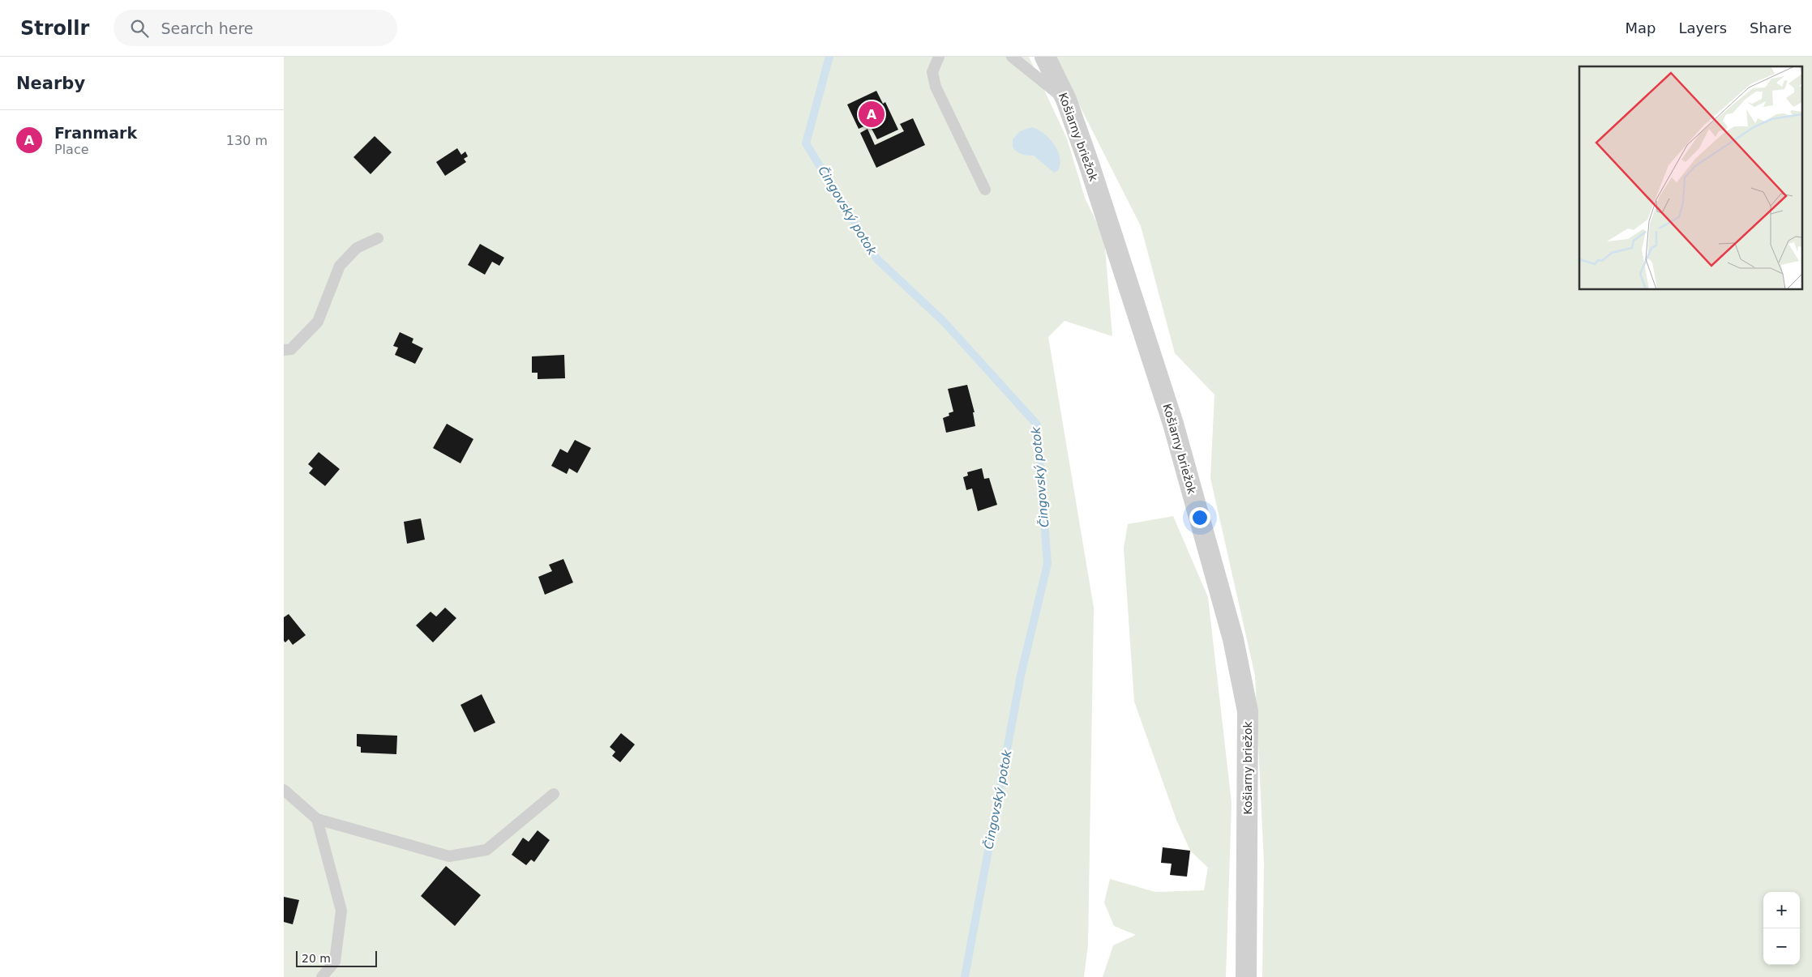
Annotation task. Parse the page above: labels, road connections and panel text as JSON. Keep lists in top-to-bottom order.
{
  "streets": {
    "street": ["Košiarny briežok"]
  },
  "water": ["Čingovský potok"],
  "scale_bar": "20 m",
  "page": {
    "header": "Strollr",
    "search": "Search here",
    "nav": ["Map", "Layers", "Share"],
    "heading": "Nearby",
    "pins": "A",
    "list": [
      {
        "mark": "A",
        "name": "Franmark",
        "note": "Place",
        "value": "130 m"
      }
    ],
    "map_buttons": ["+", "−"],
    "scale": "20 m"
  }
}
